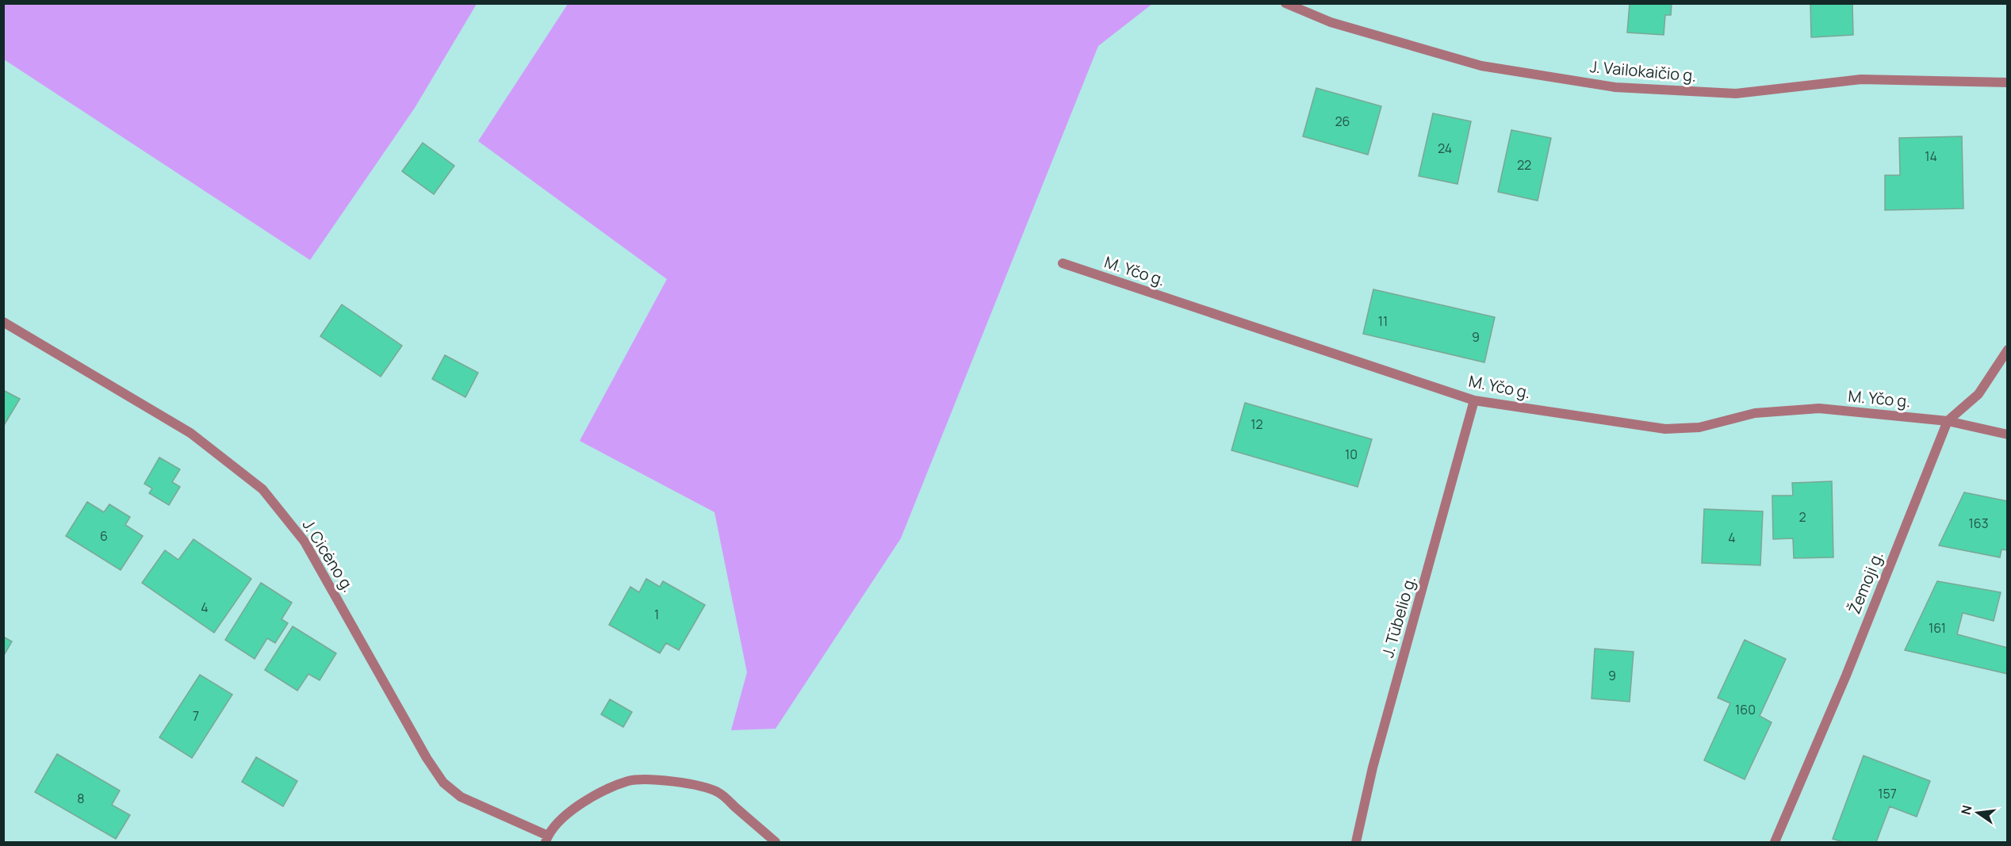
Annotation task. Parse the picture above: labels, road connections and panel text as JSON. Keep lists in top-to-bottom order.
{
  "streets": {
    "street": [
      "J. Vailokaičio g.",
      "M. Yčo g.",
      "J. Cicėno g.",
      "Žemoji g.",
      "J. Tūbelio g."
    ]
  },
  "crossings": [
    ["M. Yčo g.", "Žemoji g."],
    ["M. Yčo g.", "J. Tūbelio g."]
  ],
  "house_numbers": [
    "26",
    "24",
    "14",
    "22",
    "11",
    "9",
    "12",
    "10",
    "2",
    "163",
    "6",
    "4",
    "4",
    "1",
    "161",
    "9",
    "160",
    "7",
    "157",
    "8"
  ],
  "north": "left"
}
